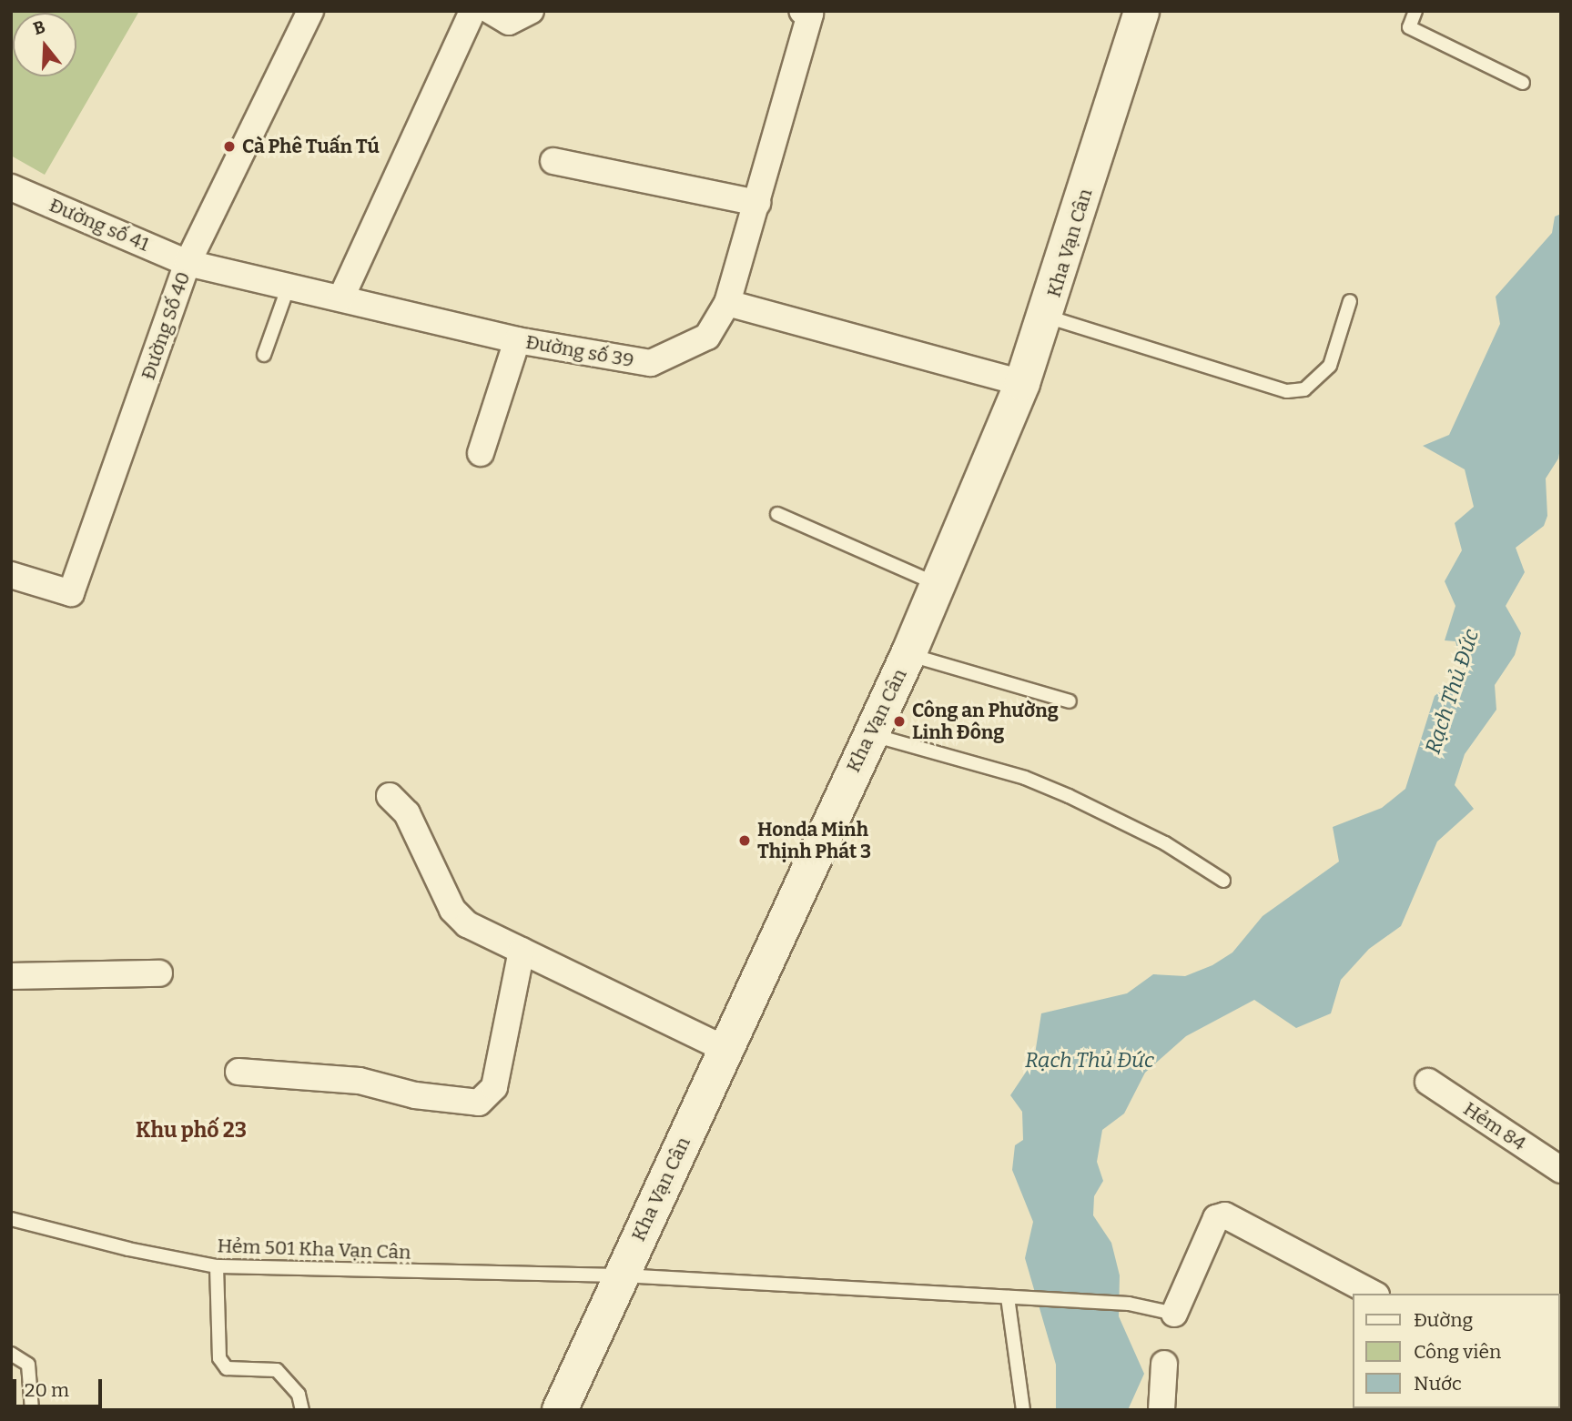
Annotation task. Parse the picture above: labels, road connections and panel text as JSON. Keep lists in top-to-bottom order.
{
  "streets": {
    "main road": ["Kha Vạn Cân"],
    "street": [
      "Đường số 41",
      "Đường Số 40",
      "Đường số 39",
      "Hẻm 84"
    ],
    "lane": ["Hẻm 501 Kha Vạn Cân"]
  },
  "crossings": [
    ["Đường số 41", "Đường Số 40"],
    ["Đường số 41", "Đường số 39"],
    ["Kha Vạn Cân", "Hẻm 501 Kha Vạn Cân"],
    ["Đường Số 40", "Đường số 39"]
  ],
  "districts": ["Khu phố 23"],
  "water": ["Rạch Thủ Đức"],
  "places": ["Cà Phê Tuấn Tú", "Công an Phường Linh Đông", "Honda Minh Thịnh Phát 3"],
  "legend": ["Đường", "Công viên", "Nước"],
  "scale_bar": "20 m",
  "north": "top"
}
